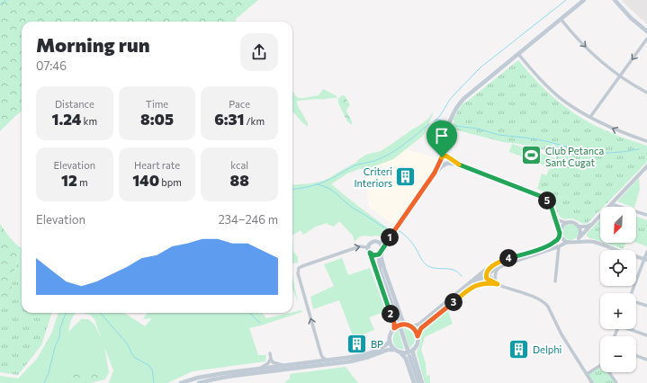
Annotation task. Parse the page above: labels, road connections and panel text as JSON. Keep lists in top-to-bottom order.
{
  "places": {
    "sports": ["Club Petanca Sant Cugat"],
    "building": ["Criteri Interiors", "BP", "Delphi"]
  },
  "north": "bottom left",
  "page": {
    "heading": ["Morning run", "07:46"],
    "stats": [
      ["Distance", "1.24 km"],
      ["Time", "8:05"],
      ["Pace", "6:31 /km"],
      ["Elevation", "12 m"],
      ["Heart rate", "140 bpm"],
      ["kcal", "88"]
    ],
    "pins": [
      "5",
      "1",
      "4",
      "3",
      "2"
    ],
    "chart": ["Elevation", "234–246 m"],
    "map_buttons": ["+", "−"]
  }
}
